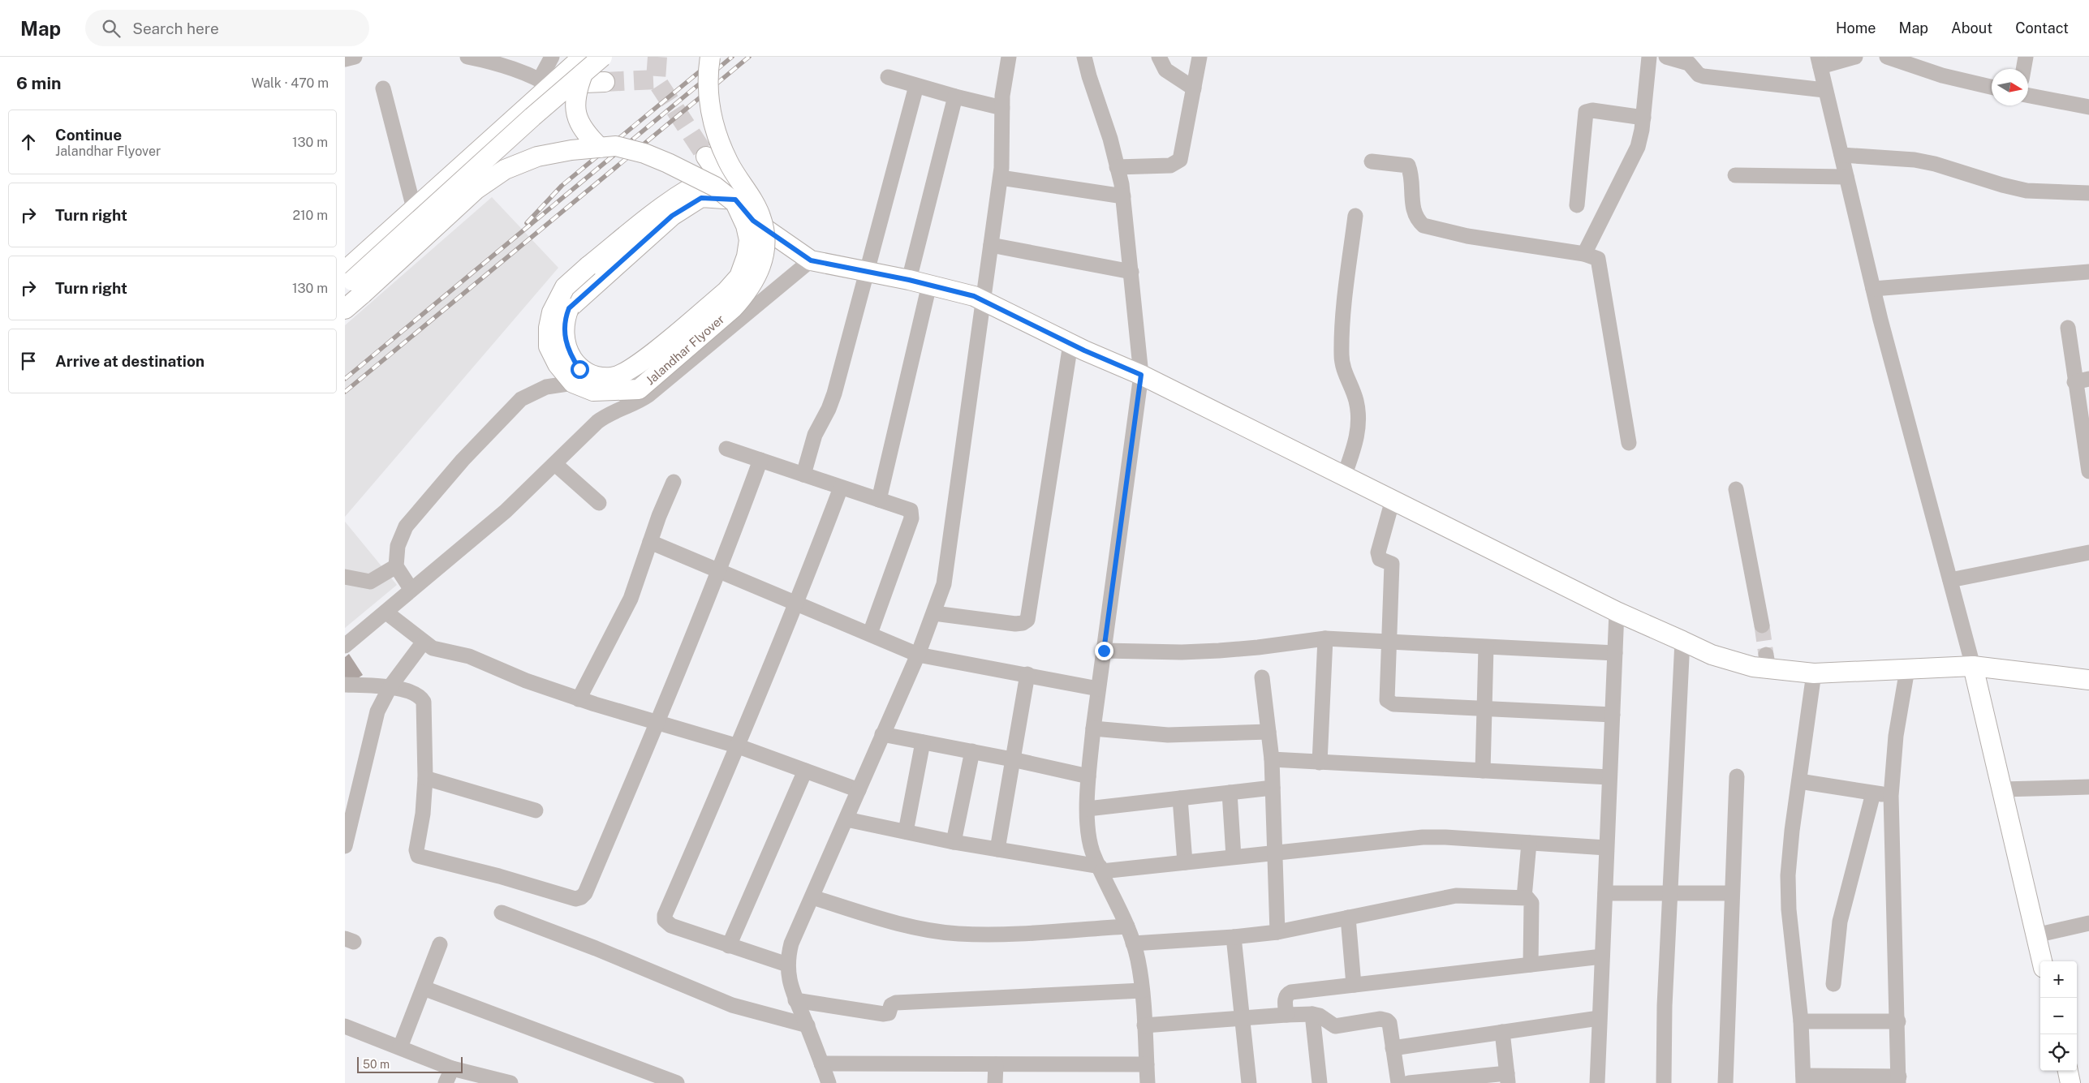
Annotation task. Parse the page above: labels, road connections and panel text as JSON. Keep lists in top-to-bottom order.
{
  "streets": {
    "main road": ["Jalandhar Flyover"]
  },
  "scale_bar": "50 m",
  "north": "right",
  "page": {
    "header": "Map",
    "search": "Search here",
    "nav": [
      "Home",
      "Map",
      "About",
      "Contact"
    ],
    "heading": ["6 min", "Walk · 470 m"],
    "list": [
      ["Continue", "Jalandhar Flyover", "130 m"],
      ["Turn right", "210 m"],
      ["Turn right", "130 m"],
      "Arrive at destination"
    ],
    "map_buttons": ["+", "−"],
    "scale": "50 m"
  }
}
